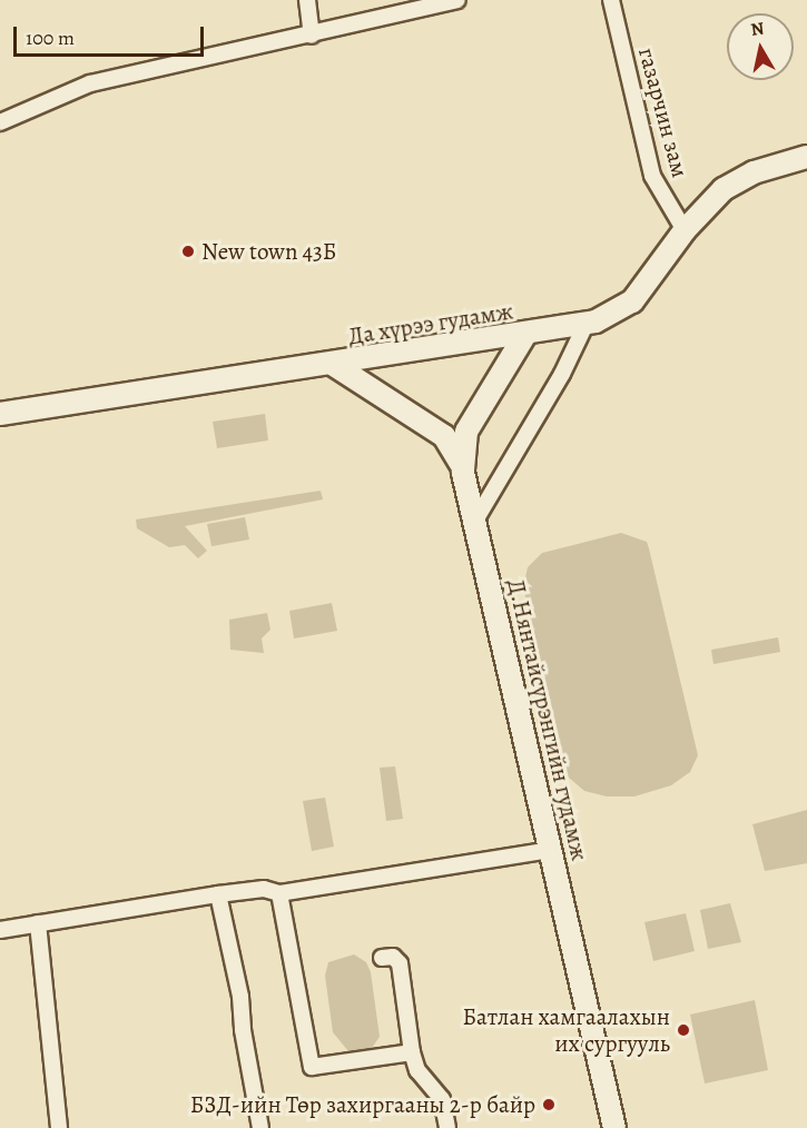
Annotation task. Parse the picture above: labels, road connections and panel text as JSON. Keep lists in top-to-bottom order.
{
  "streets": {
    "main road": ["Да хүрээ гудамж", "Д.Нянтайсүрэнгийн гудамж"],
    "street": ["газарчин зам"]
  },
  "crossings": [
    ["газарчин зам", "Да хүрээ гудамж"],
    ["Да хүрээ гудамж", "Д.Нянтайсүрэнгийн гудамж"]
  ],
  "places": ["New town 43Б", "Батлан хамгаалахын их сургууль", "БЗД-ийн Төр захиргааны 2-р байр"],
  "scale_bar": "100 m",
  "north": "top"
}
